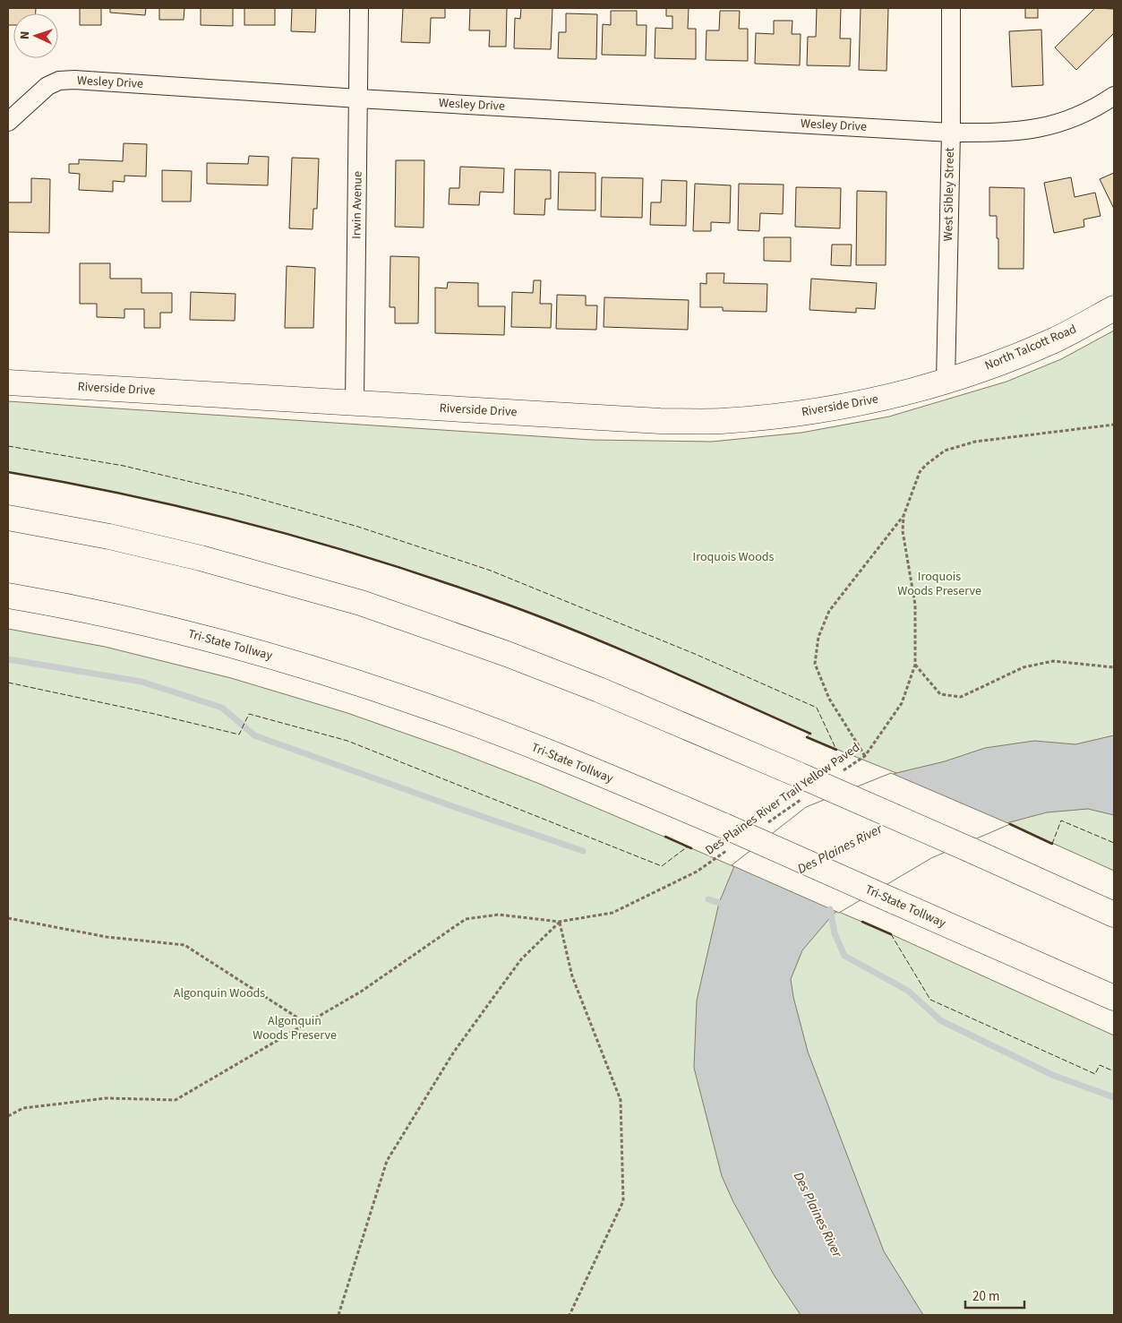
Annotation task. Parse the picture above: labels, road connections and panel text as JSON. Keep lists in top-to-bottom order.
{
  "streets": {
    "main road": ["North Talcott Road", "Riverside Drive", "Tri-State Tollway"],
    "street": ["Wesley Drive", "West Sibley Street", "Irwin Avenue"],
    "path": ["Des Plaines River Trail Yellow Paved"]
  },
  "crossings": [
    ["Wesley Drive", "West Sibley Street"],
    ["Wesley Drive", "Irwin Avenue"],
    ["West Sibley Street", "North Talcott Road"],
    ["West Sibley Street", "Riverside Drive"],
    ["Irwin Avenue", "Riverside Drive"],
    ["North Talcott Road", "Riverside Drive"],
    ["Tri-State Tollway", "Des Plaines River Trail Yellow Paved"]
  ],
  "water": ["Des Plaines River"],
  "parks": [
    "Iroquois Woods",
    "Iroquois Woods Preserve",
    "Algonquin Woods",
    "Algonquin Woods Preserve"
  ],
  "scale_bar": "20 m",
  "north": "left"
}
